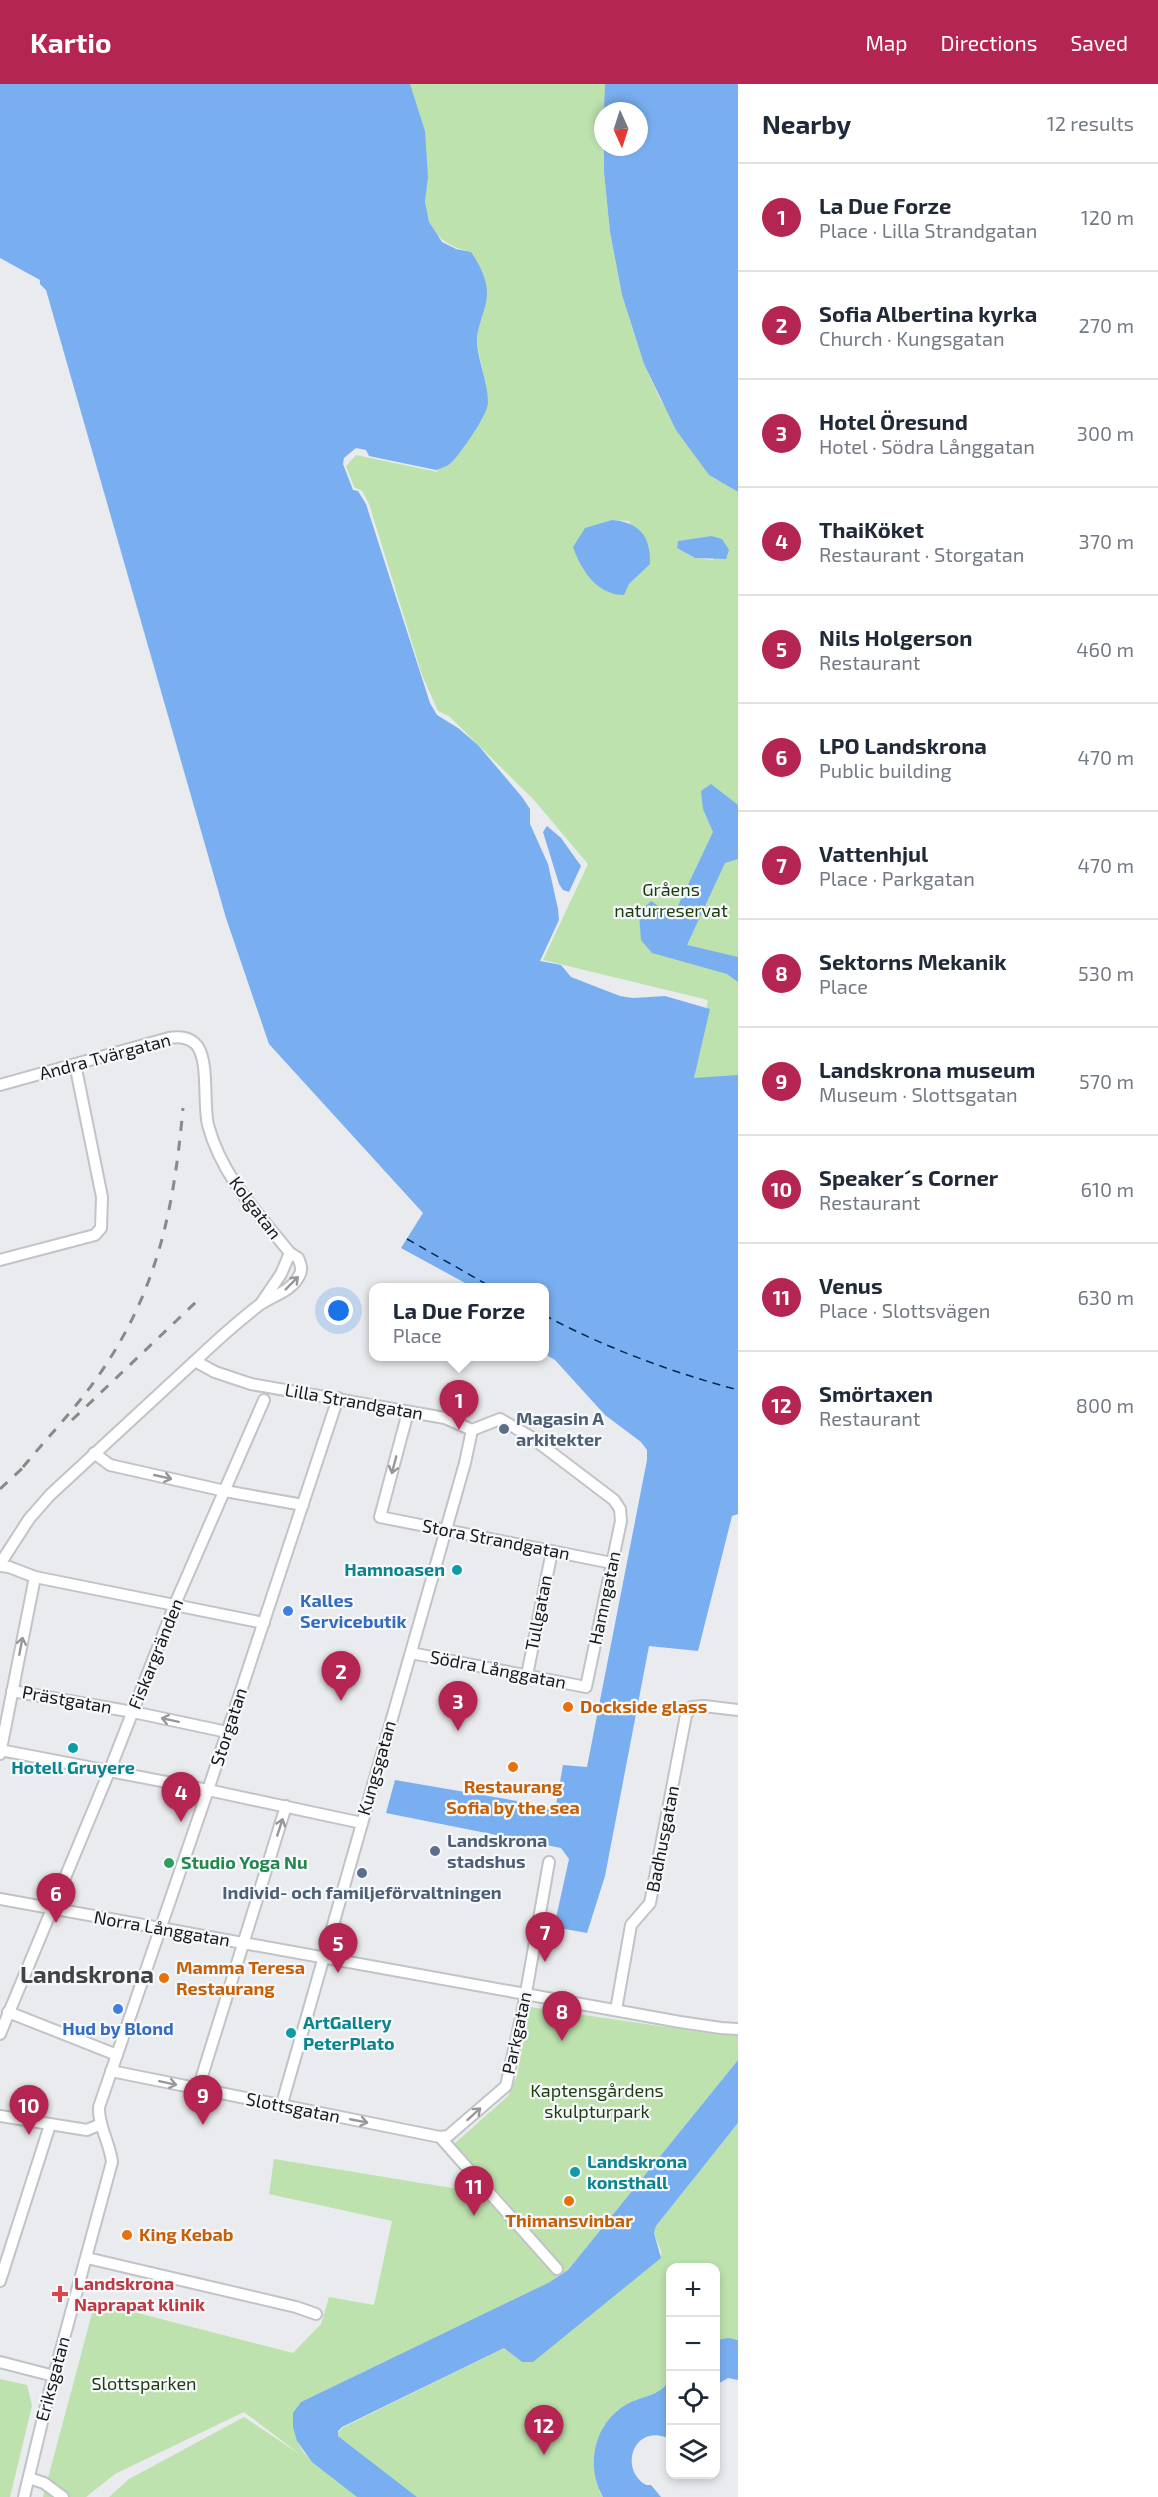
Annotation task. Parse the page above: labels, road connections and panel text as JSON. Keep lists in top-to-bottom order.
{
  "streets": {
    "street": [
      "Andra Tvärgatan",
      "Kolgatan",
      "Lilla Strandgatan",
      "Stora Strandgatan",
      "Hamngatan",
      "Tullgatan",
      "Fiskargränden",
      "Södra Långgatan",
      "Prästgatan",
      "Storgatan",
      "Kungsgatan",
      "Badhusgatan",
      "Norra Långgatan",
      "Parkgatan",
      "Slottsgatan",
      "Eriksgatan"
    ]
  },
  "crossings": [
    ["Andra Tvärgatan", "Kolgatan"],
    ["Kolgatan", "Lilla Strandgatan"],
    ["Lilla Strandgatan", "Stora Strandgatan"],
    ["Lilla Strandgatan", "Hamngatan"],
    ["Lilla Strandgatan", "Storgatan"],
    ["Lilla Strandgatan", "Kungsgatan"],
    ["Stora Strandgatan", "Hamngatan"],
    ["Stora Strandgatan", "Tullgatan"],
    ["Stora Strandgatan", "Kungsgatan"],
    ["Hamngatan", "Södra Långgatan"],
    ["Hamngatan", "Kungsgatan"],
    ["Tullgatan", "Södra Långgatan"],
    ["Fiskargränden", "Prästgatan"],
    ["Fiskargränden", "Norra Långgatan"],
    ["Södra Långgatan", "Kungsgatan"],
    ["Prästgatan", "Storgatan"],
    ["Storgatan", "Norra Långgatan"],
    ["Storgatan", "Slottsgatan"],
    ["Storgatan", "Eriksgatan"],
    ["Kungsgatan", "Norra Långgatan"],
    ["Kungsgatan", "Slottsgatan"],
    ["Badhusgatan", "Norra Långgatan"],
    ["Norra Långgatan", "Parkgatan"],
    ["Parkgatan", "Slottsgatan"]
  ],
  "one_way": ["Parkgatan", "Slottsgatan"],
  "districts": ["Landskrona"],
  "parks": ["Gråens naturreservat", "Kaptensgårdens skulpturpark", "Slottsparken"],
  "places": {
    "other": [
      "Magasin A arkitekter",
      "Hamnoasen",
      "Kalles Servicebutik",
      "Dockside glass",
      "Hotell Gruyere",
      "Restaurang Sofia by the sea",
      "Landskrona stadshus",
      "Studio Yoga Nu",
      "Individ- och familjeförvaltningen",
      "Mamma Teresa Restaurang",
      "Hud by Blond",
      "ArtGallery PeterPlato",
      "Landskrona konsthall",
      "Thimansvinbar",
      "King Kebab"
    ],
    "health": ["Landskrona Naprapat klinik"]
  },
  "north": "bottom",
  "page": {
    "header": "Kartio",
    "nav": ["Map", "Directions", "Saved"],
    "heading": ["Nearby", "12 results"],
    "list": [
      {
        "mark": "1",
        "name": "La Due Forze",
        "note": "Place · Lilla Strandgatan",
        "value": "120 m"
      },
      {
        "mark": "2",
        "name": "Sofia Albertina kyrka",
        "note": "Church · Kungsgatan",
        "value": "270 m"
      },
      {
        "mark": "3",
        "name": "Hotel Öresund",
        "note": "Hotel · Södra Långgatan",
        "value": "300 m"
      },
      {
        "mark": "4",
        "name": "ThaiKöket",
        "note": "Restaurant · Storgatan",
        "value": "370 m"
      },
      {
        "mark": "5",
        "name": "Nils Holgerson",
        "note": "Restaurant",
        "value": "460 m"
      },
      {
        "mark": "6",
        "name": "LPO Landskrona",
        "note": "Public building",
        "value": "470 m"
      },
      {
        "mark": "7",
        "name": "Vattenhjul",
        "note": "Place · Parkgatan",
        "value": "470 m"
      },
      {
        "mark": "8",
        "name": "Sektorns Mekanik",
        "note": "Place",
        "value": "530 m"
      },
      {
        "mark": "9",
        "name": "Landskrona museum",
        "note": "Museum · Slottsgatan",
        "value": "570 m"
      },
      {
        "mark": "10",
        "name": "Speaker´s Corner",
        "note": "Restaurant",
        "value": "610 m"
      },
      {
        "mark": "11",
        "name": "Venus",
        "note": "Place · Slottsvägen",
        "value": "630 m"
      },
      {
        "mark": "12",
        "name": "Smörtaxen",
        "note": "Restaurant",
        "value": "800 m"
      }
    ],
    "popup": ["La Due Forze", "Place"],
    "pins": [
      "1",
      "2",
      "3",
      "4",
      "6",
      "7",
      "5",
      "8",
      "9",
      "10",
      "11",
      "12"
    ],
    "map_buttons": ["+", "−"]
  }
}
